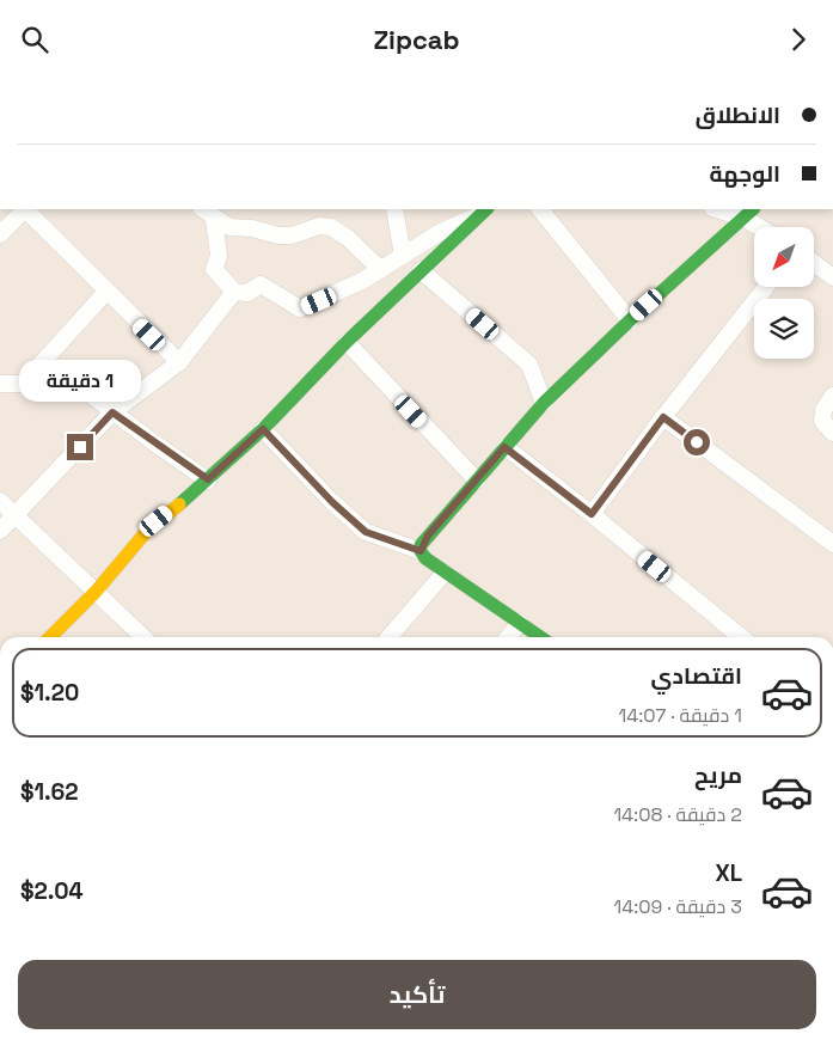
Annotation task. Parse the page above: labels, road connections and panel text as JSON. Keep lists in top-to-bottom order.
{
  "north": "bottom left",
  "page": {
    "header": "Zipcab",
    "banner": ["الانطلاق", "الوجهة"],
    "bubble": "1 دقيقة",
    "list": [
      {
        "name": "اقتصادي",
        "note": "1 دقيقة · 14:07",
        "value": "$1.20"
      },
      {
        "name": "مريح",
        "note": "2 دقيقة · 14:08",
        "value": "$1.62"
      },
      {
        "name": "XL",
        "note": "3 دقيقة · 14:09",
        "value": "$2.04"
      }
    ],
    "buttons": "تأكيد"
  }
}
